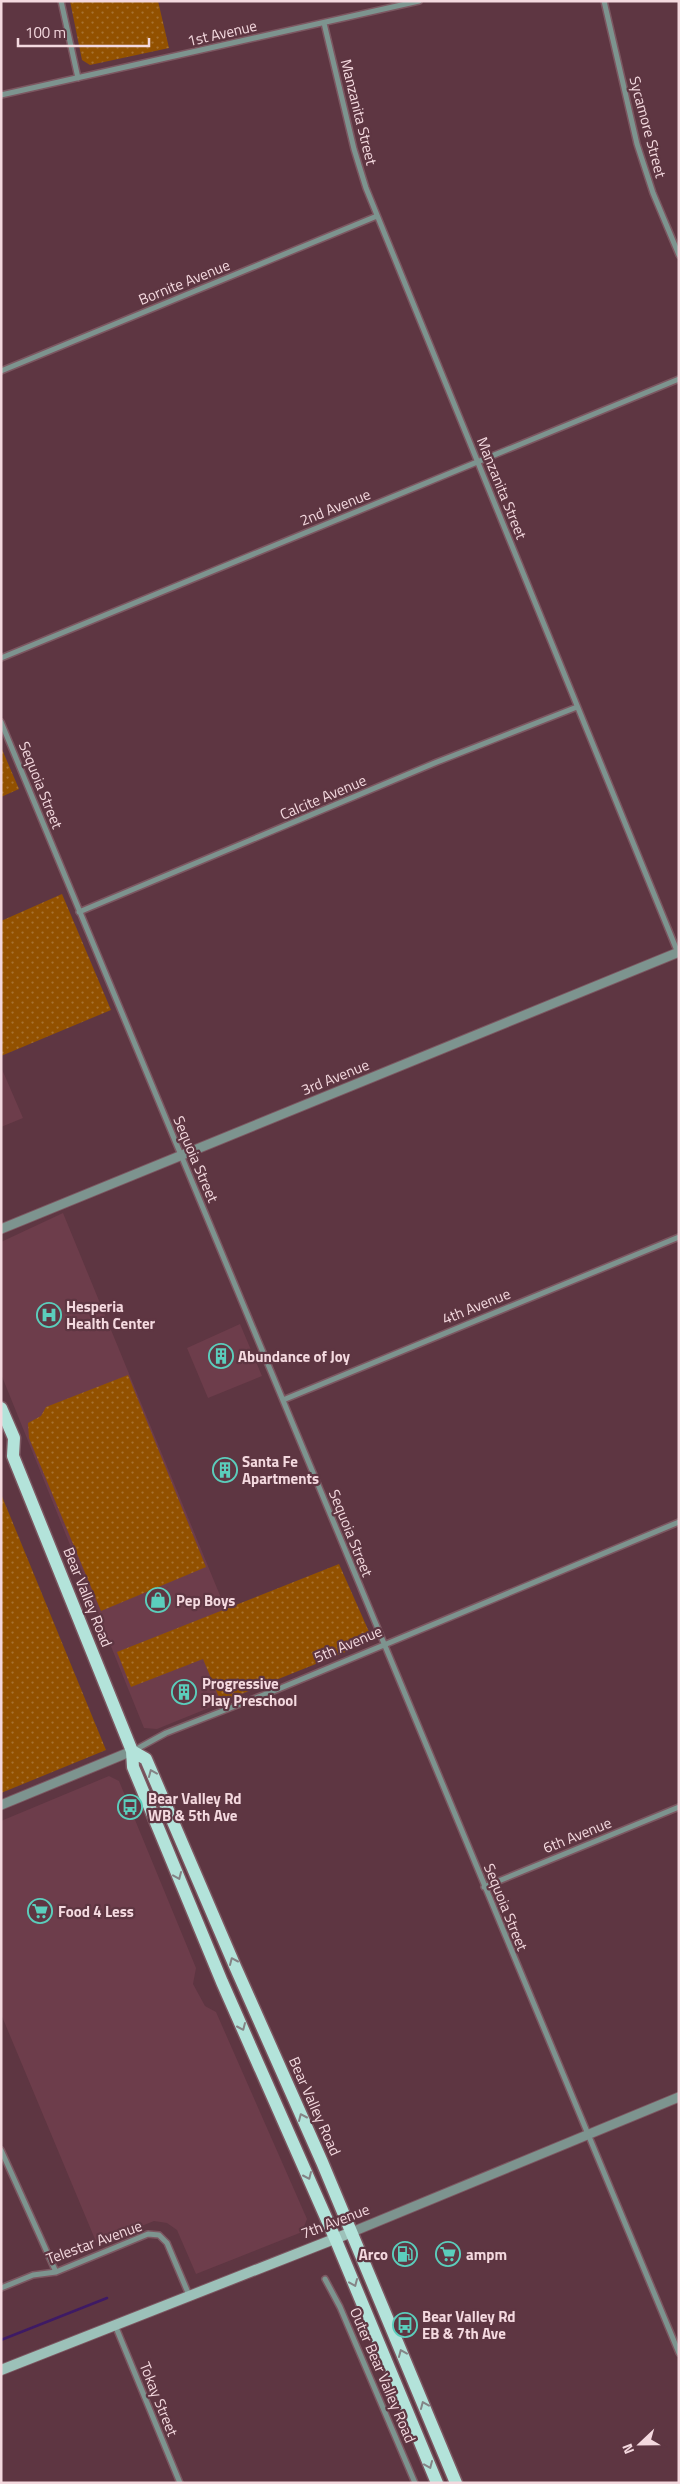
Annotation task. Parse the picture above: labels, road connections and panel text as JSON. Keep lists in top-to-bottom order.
{
  "streets": {
    "main road": ["Bear Valley Road", "7th Avenue"],
    "street": [
      "1st Avenue",
      "Manzanita Street",
      "Sycamore Street",
      "Bornite Avenue",
      "2nd Avenue",
      "Sequoia Street",
      "Calcite Avenue",
      "3rd Avenue",
      "4th Avenue",
      "5th Avenue",
      "6th Avenue",
      "Telestar Avenue",
      "Outer Bear Valley Road",
      "Tokay Street"
    ]
  },
  "crossings": [
    ["1st Avenue", "Manzanita Street"],
    ["Manzanita Street", "Bornite Avenue"],
    ["Manzanita Street", "2nd Avenue"],
    ["Manzanita Street", "Calcite Avenue"],
    ["Manzanita Street", "3rd Avenue"],
    ["Sequoia Street", "Calcite Avenue"],
    ["Sequoia Street", "3rd Avenue"],
    ["Sequoia Street", "4th Avenue"],
    ["Sequoia Street", "5th Avenue"],
    ["Sequoia Street", "6th Avenue"],
    ["Sequoia Street", "7th Avenue"],
    ["Bear Valley Road", "5th Avenue"],
    ["Bear Valley Road", "7th Avenue"],
    ["7th Avenue", "Telestar Avenue"],
    ["7th Avenue", "Tokay Street"]
  ],
  "places": {
    "hospital": ["Hesperia Health Center"],
    "building": ["Abundance of Joy", "Santa Fe Apartments", "Progressive Play Preschool"],
    "shop": ["Pep Boys"],
    "bus stop": ["Bear Valley Rd WB & 5th Ave", "Bear Valley Rd EB & 7th Ave"],
    "supermarket": ["Food 4 Less", "ampm"],
    "fuel station": ["Arco"]
  },
  "scale_bar": "100 m",
  "north": "left"
}
